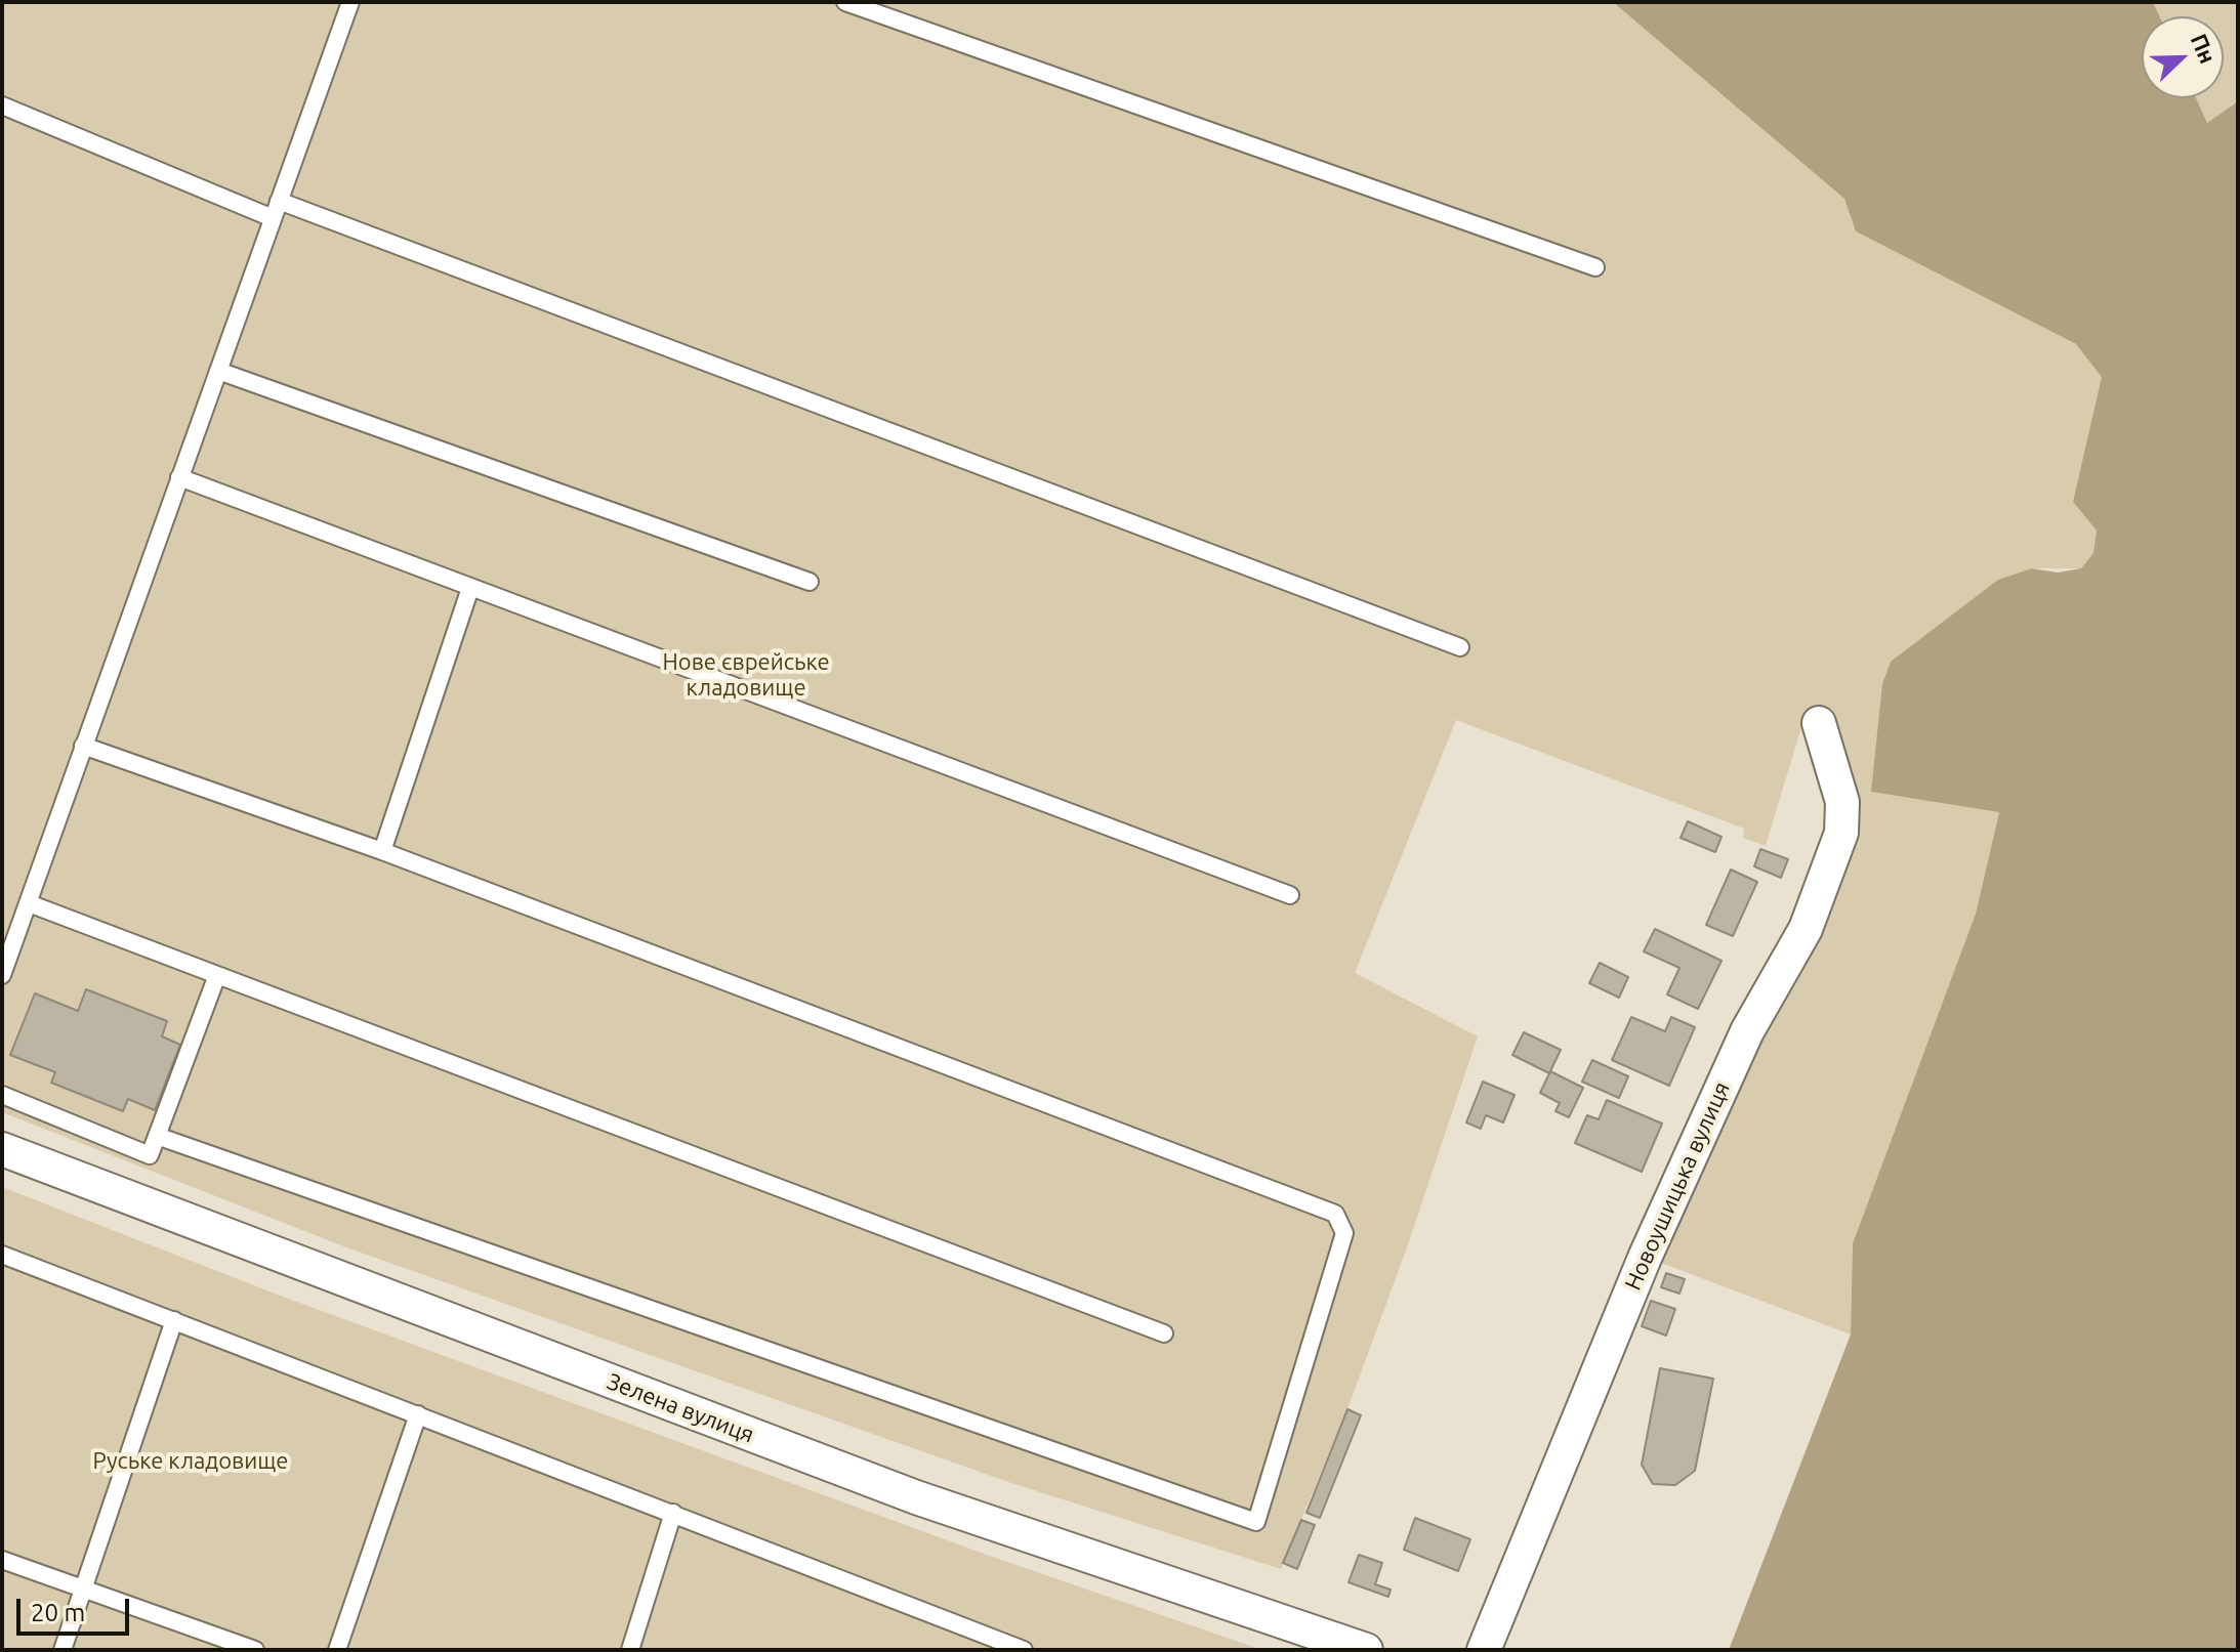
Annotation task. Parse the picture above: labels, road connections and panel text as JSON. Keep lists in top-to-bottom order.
{
  "streets": {
    "street": ["Новоушицька вулиця", "Зелена вулиця"]
  },
  "parks": ["Нове єврейське кладовище", "Руське кладовище"],
  "scale_bar": "20 m",
  "north": "top right"
}
